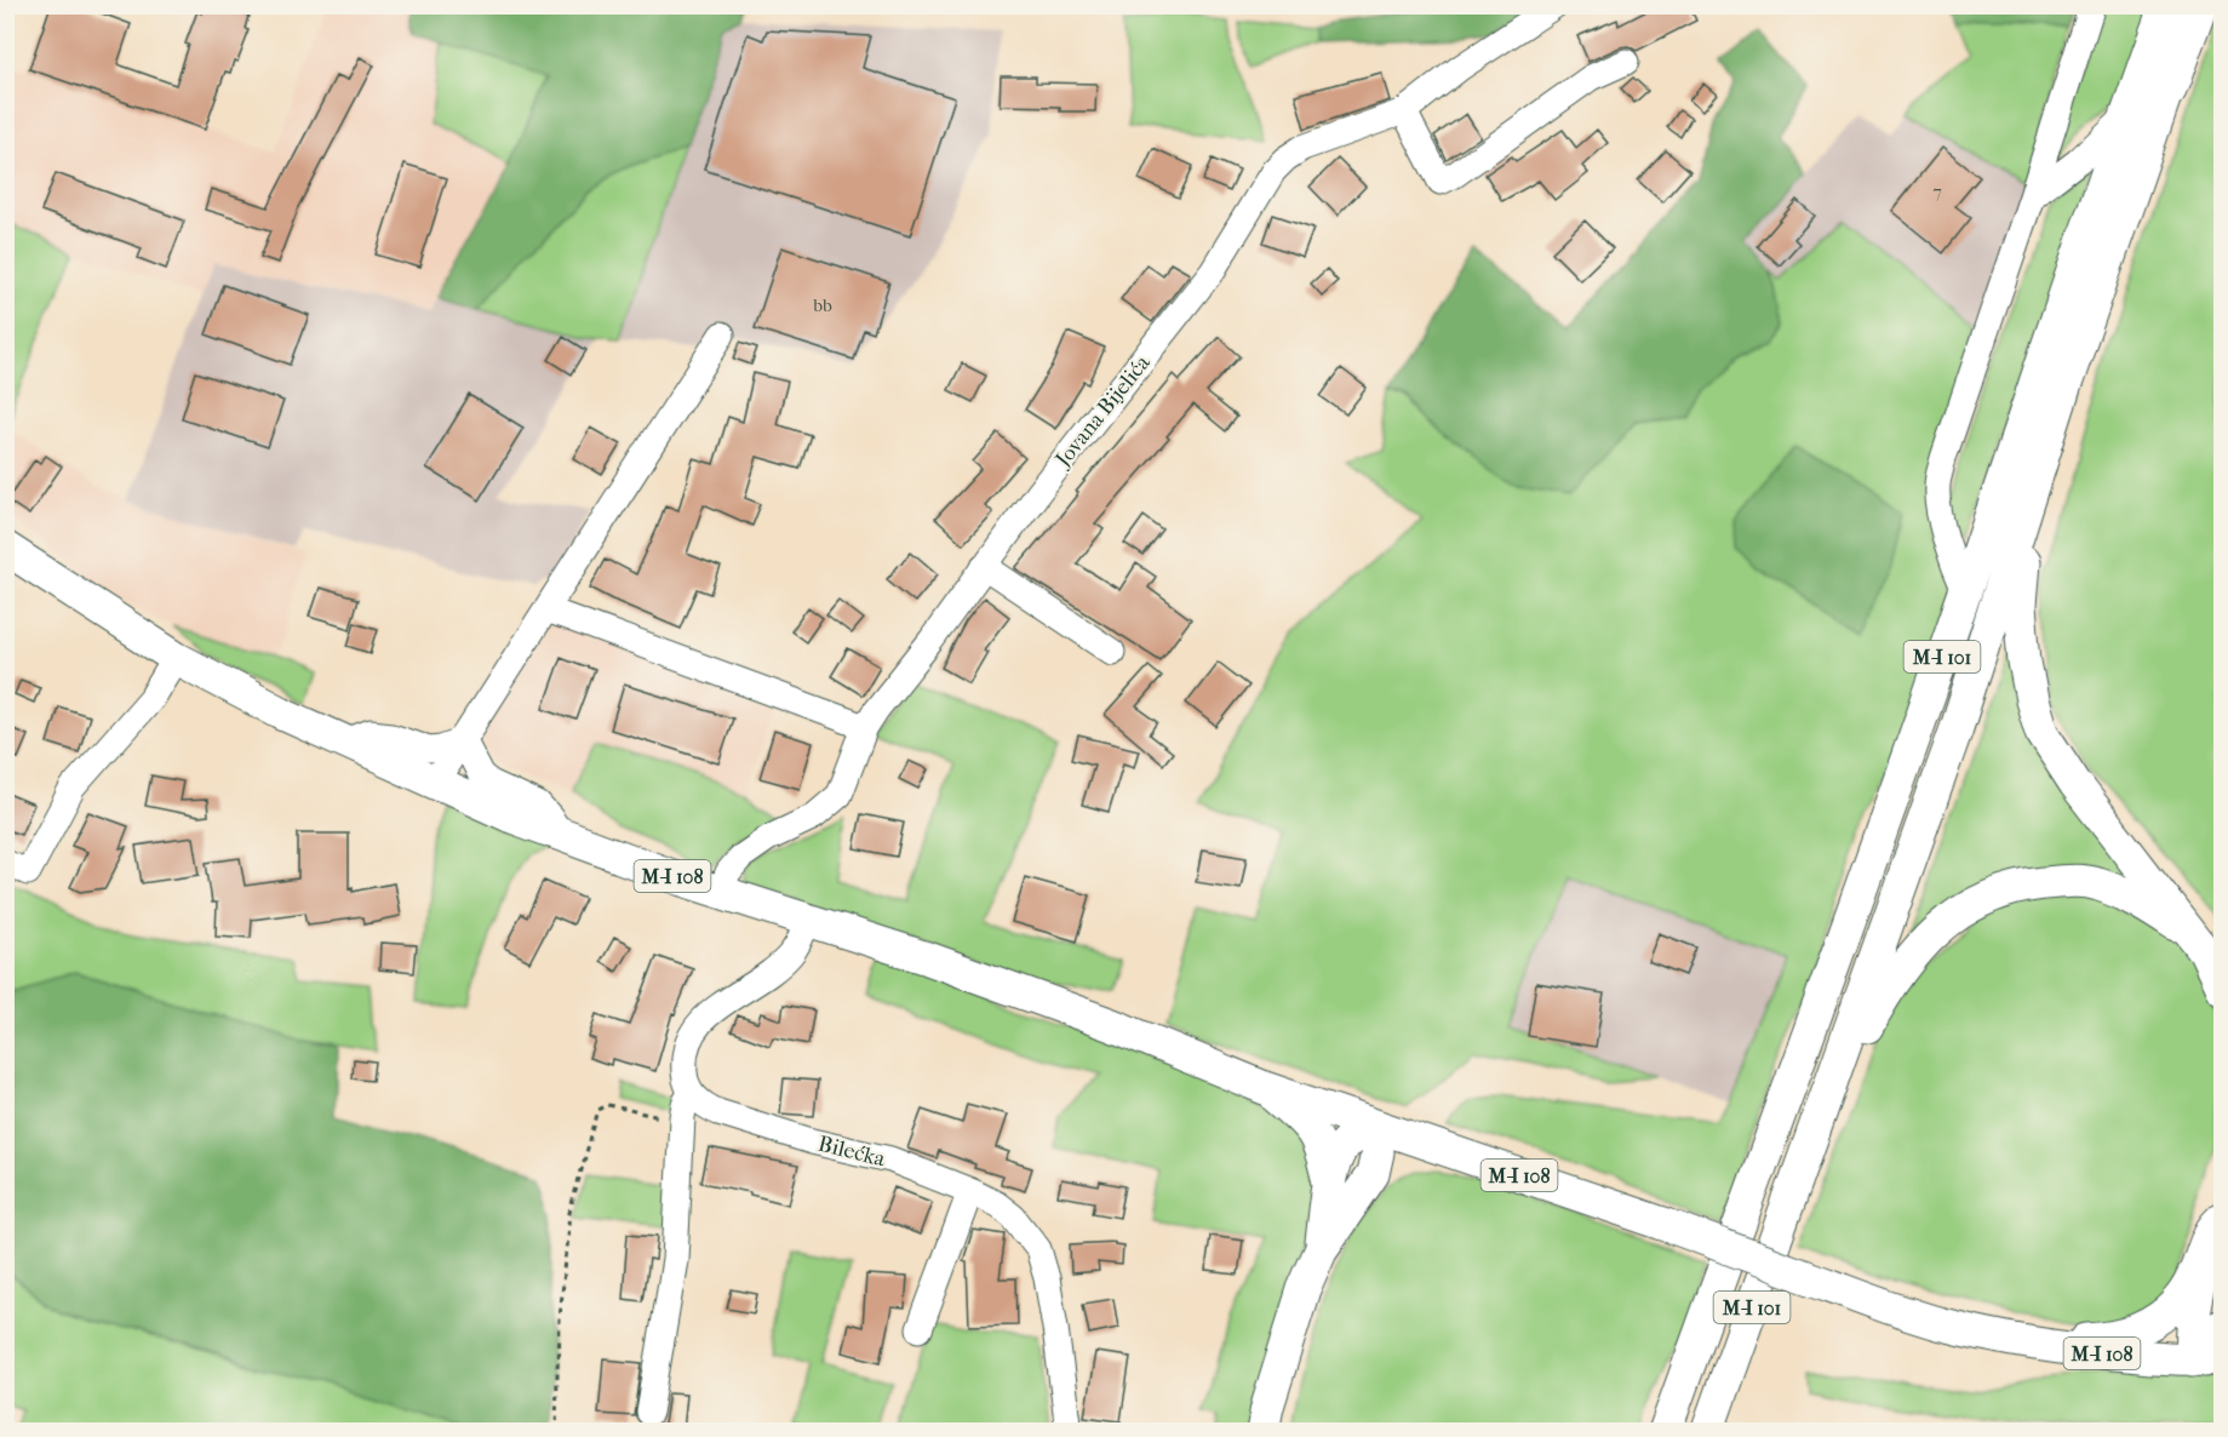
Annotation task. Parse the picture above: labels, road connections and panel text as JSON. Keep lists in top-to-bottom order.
{
  "streets": {
    "highway": ["M-I 101"],
    "main road": ["M-I 108"],
    "street": ["Jovana Bijelića", "Bilećka"]
  },
  "crossings": [
    ["Jovana Bijelića", "M-I 108"]
  ],
  "house_numbers": ["7", "bb"]
}
